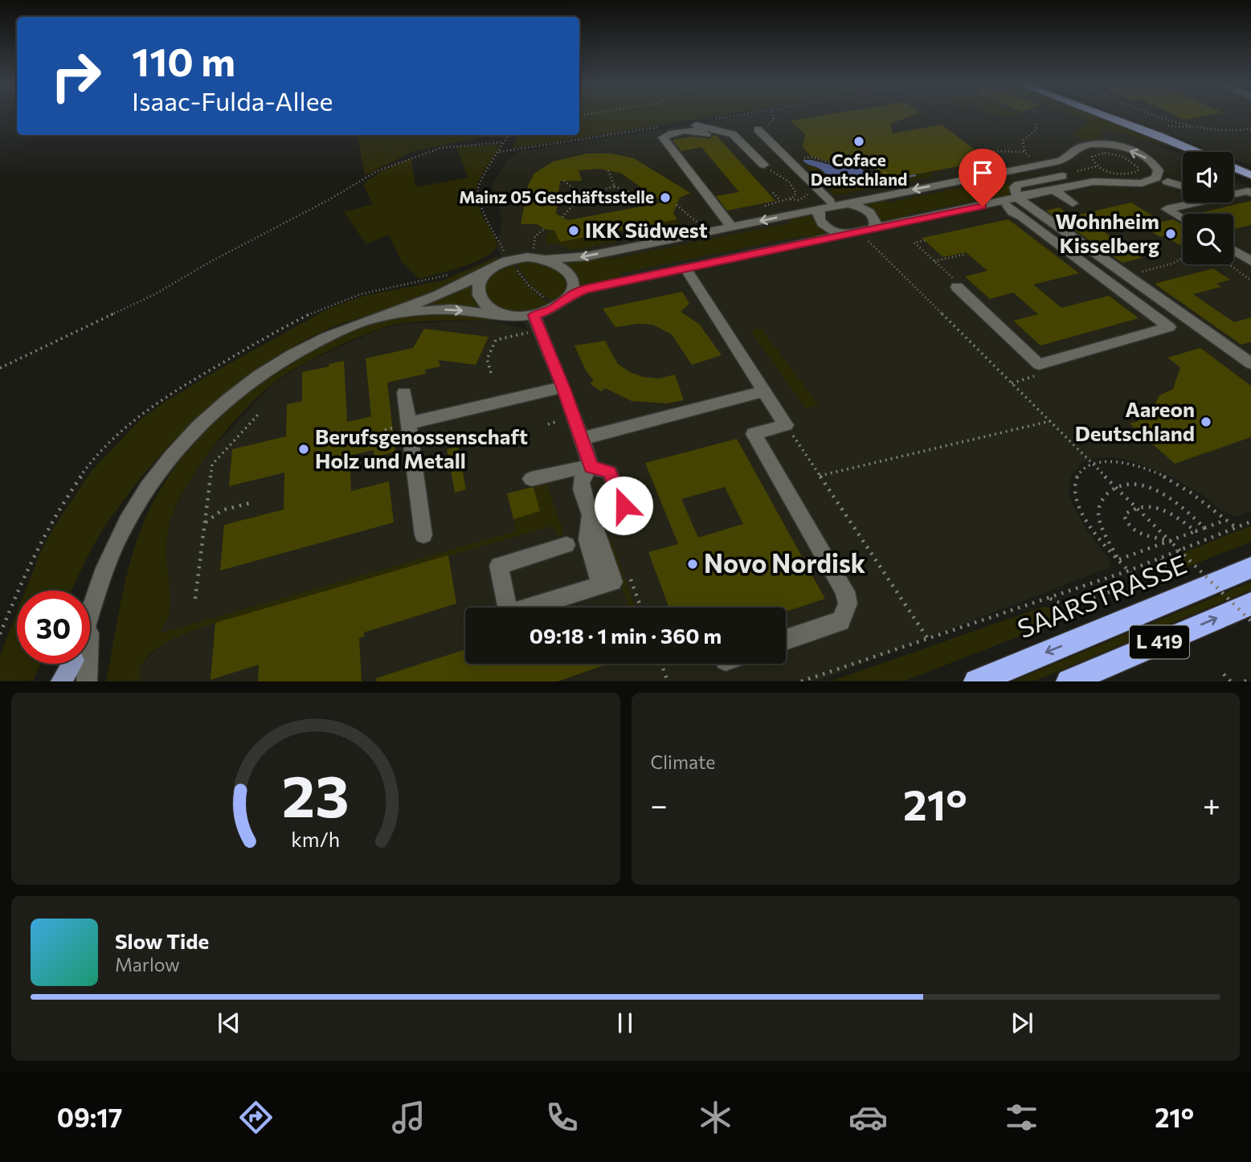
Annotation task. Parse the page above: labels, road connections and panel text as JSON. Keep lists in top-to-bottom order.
{
  "streets": {
    "highway": ["SAARSTRASSE", "L 419"]
  },
  "places": [
    "Coface Deutschland",
    "Mainz 05 Geschäftsstelle",
    "IKK Südwest",
    "Wohnheim Kisselberg",
    "Aareon Deutschland",
    "Berufsgenossenschaft Holz und Metall",
    "Novo Nordisk"
  ],
  "page": {
    "turn": ["110 m", "Isaac-Fulda-Allee"],
    "limit": "30",
    "trip": "09:18 · 1 min · 360 m",
    "tile": "Climate",
    "heat": ["−", "21°", "+"],
    "song": ["Slow Tide", "Marlow"],
    "tabs": ["09:17", "21°"],
    "gauge": ["23", "km/h"]
  }
}
